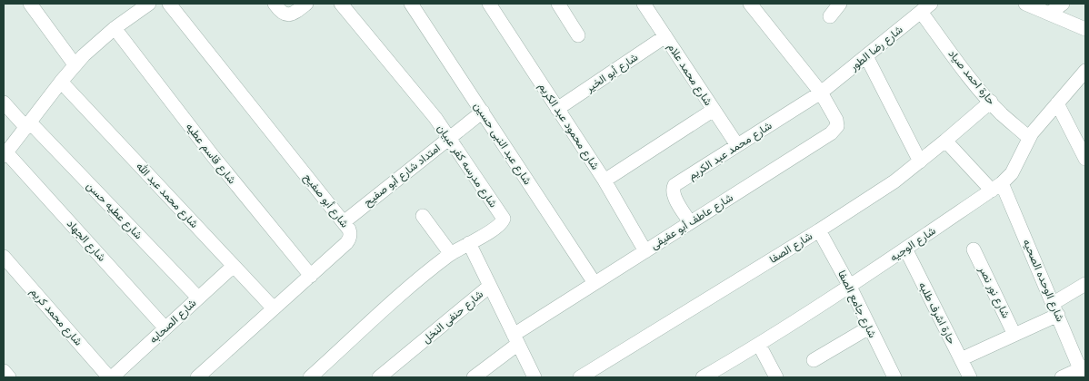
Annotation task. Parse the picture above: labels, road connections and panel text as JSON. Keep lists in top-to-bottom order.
{
  "streets": {
    "street": [
      "شارع رضا الطور",
      "شارع أبو الخير",
      "شارع محمد علام",
      "حارة احمد صياد",
      "شارع محمود عبد الكريم",
      "شارع عبد النبى حسين",
      "شارع محمد عبد الكريم",
      "شارع قاسم عطيه",
      "شارع مدرسه كفر عبيان",
      "امتداد شارع أبو صفيح",
      "شارع محمد عبد الله",
      "شارع أبو صفيح",
      "شارع عطيه حسن",
      "شارع عاطف أبو عفيفى",
      "شارع الجهاد",
      "شارع الوجيه",
      "شارع الصفا",
      "شارع الوحده الصحيه",
      "شارع نور نصر",
      "شارع جامع الصفا",
      "حارة اشرف طلبه",
      "شارع محمد كريم",
      "شارع حنفى النخل",
      "شارع الصحابه"
    ]
  },
  "crossings": [
    ["شارع رضا الطور", "حارة احمد صياد"],
    ["شارع رضا الطور", "شارع محمد عبد الكريم"],
    ["شارع رضا الطور", "شارع عاطف أبو عفيفى"],
    ["شارع أبو الخير", "شارع محمد علام"],
    ["شارع أبو الخير", "شارع محمود عبد الكريم"],
    ["شارع محمد علام", "شارع محمد عبد الكريم"],
    ["حارة احمد صياد", "شارع الوجيه"],
    ["حارة احمد صياد", "شارع الصفا"],
    ["شارع محمود عبد الكريم", "شارع عاطف أبو عفيفى"],
    ["شارع عبد النبى حسين", "امتداد شارع أبو صفيح"],
    ["شارع عبد النبى حسين", "شارع عاطف أبو عفيفى"],
    ["شارع محمد عبد الكريم", "شارع عاطف أبو عفيفى"],
    ["شارع قاسم عطيه", "شارع أبو صفيح"],
    ["شارع مدرسه كفر عبيان", "امتداد شارع أبو صفيح"],
    ["امتداد شارع أبو صفيح", "شارع أبو صفيح"],
    ["شارع محمد عبد الله", "شارع أبو صفيح"],
    ["شارع محمد عبد الله", "شارع الصحابه"],
    ["شارع عطيه حسن", "شارع الصحابه"],
    ["شارع عاطف أبو عفيفى", "شارع حنفى النخل"],
    ["شارع الجهاد", "شارع الصحابه"],
    ["شارع الوجيه", "شارع الوحده الصحيه"],
    ["شارع الوجيه", "شارع جامع الصفا"],
    ["شارع الوجيه", "حارة اشرف طلبه"],
    ["شارع الصفا", "شارع جامع الصفا"],
    ["شارع محمد كريم", "شارع الصحابه"]
  ]
}
